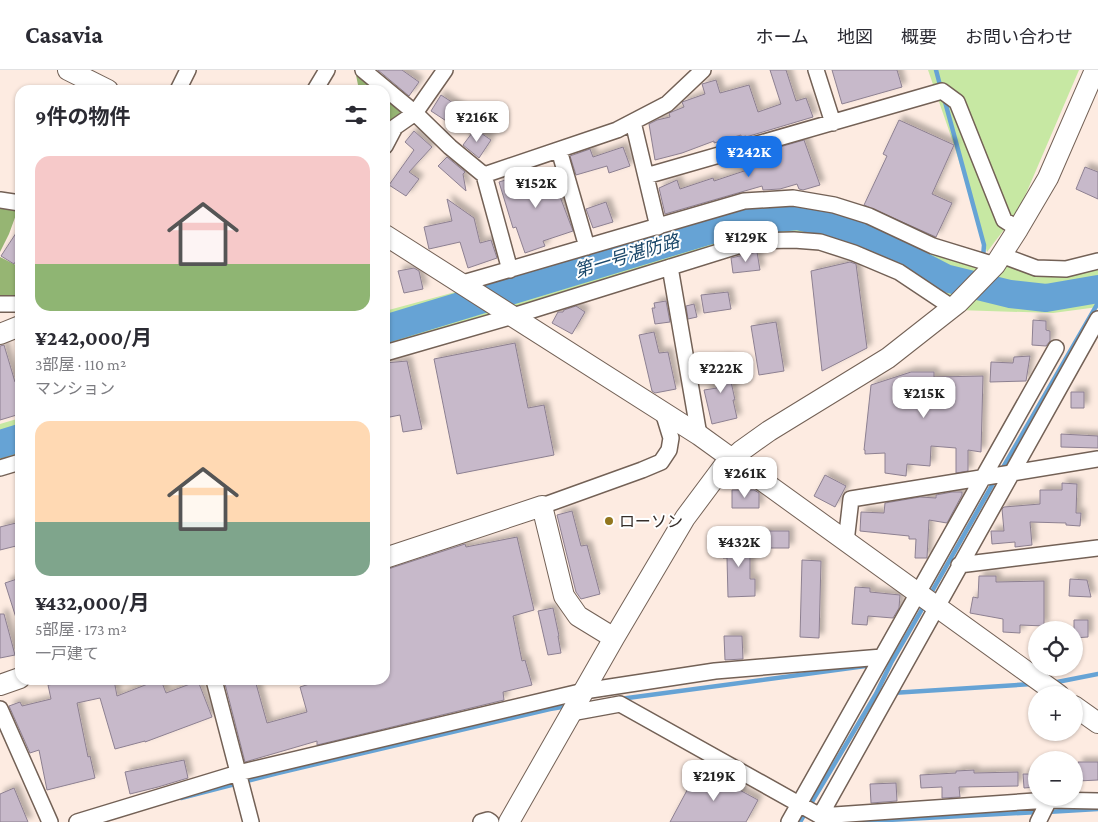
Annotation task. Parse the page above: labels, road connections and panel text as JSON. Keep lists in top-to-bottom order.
{
  "water": ["第一号湛防路"],
  "places": ["ローソン"],
  "page": {
    "header": "Casavia",
    "nav": [
      "ホーム",
      "地図",
      "概要",
      "お問い合わせ"
    ],
    "heading": "9件の物件",
    "price": [
      "¥216K",
      "¥242K",
      "¥152K",
      "¥129K",
      "¥222K",
      "¥215K",
      "¥261K",
      "¥432K",
      "¥219K"
    ],
    "list": [
      {
        "name": "¥242,000/月",
        "note": "3部屋 · 110 m² · マンション"
      },
      {
        "name": "¥432,000/月",
        "note": "5部屋 · 173 m² · 一戸建て"
      }
    ],
    "map_buttons": ["+", "−"]
  }
}
